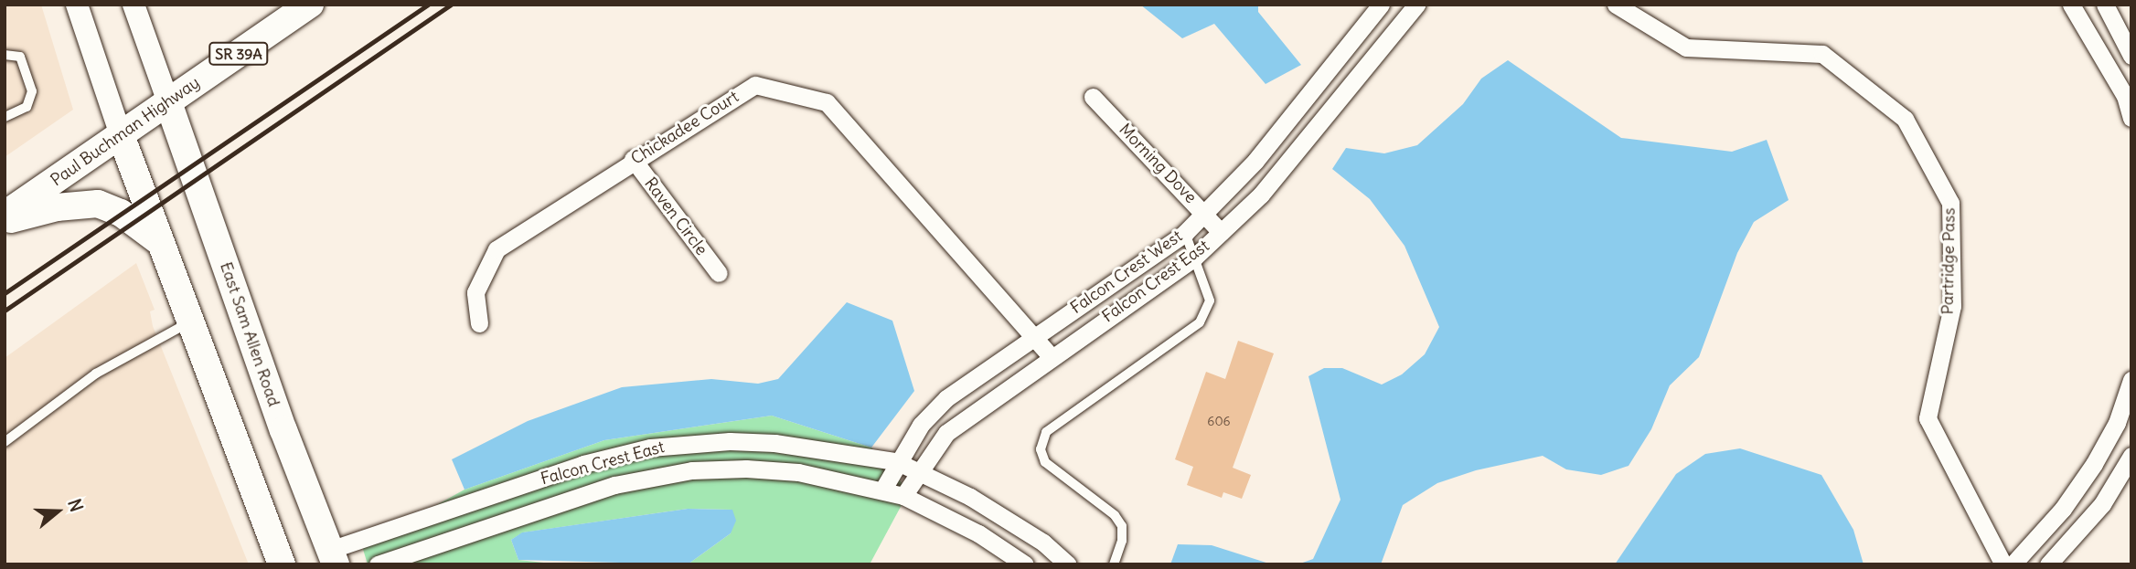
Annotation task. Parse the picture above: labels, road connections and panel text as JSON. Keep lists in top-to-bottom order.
{
  "streets": {
    "main road": ["SR 39A", "Paul Buchman Highway", "East Sam Allen Road"],
    "street": [
      "Chickadee Court",
      "Morning Dove",
      "Raven Circle",
      "Partridge Pass",
      "Falcon Crest West",
      "Falcon Crest East"
    ]
  },
  "crossings": [
    ["Chickadee Court", "Raven Circle"],
    ["Chickadee Court", "Falcon Crest West"],
    ["Chickadee Court", "Falcon Crest East"],
    ["Paul Buchman Highway", "East Sam Allen Road"],
    ["Morning Dove", "Falcon Crest West"],
    ["Morning Dove", "Falcon Crest East"],
    ["Falcon Crest West", "Falcon Crest East"],
    ["Falcon Crest East", "East Sam Allen Road"]
  ],
  "house_numbers": ["606"],
  "north": "right"
}
